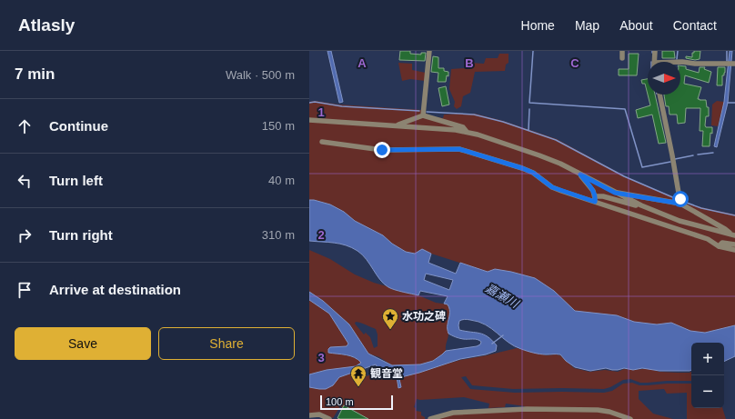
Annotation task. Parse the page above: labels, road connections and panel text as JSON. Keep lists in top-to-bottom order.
{
  "water": ["嘉瀬川"],
  "places": {
    "place": ["水功之碑"],
    "temple": ["観音堂"]
  },
  "scale_bar": "100 m",
  "north": "right",
  "page": {
    "header": "Atlasly",
    "nav": [
      "Home",
      "Map",
      "About",
      "Contact"
    ],
    "heading": ["7 min", "Walk · 500 m"],
    "list": [
      ["Continue", "150 m"],
      ["Turn left", "40 m"],
      ["Turn right", "310 m"],
      "Arrive at destination"
    ],
    "buttons": ["Save", "Share"],
    "map_buttons": ["+", "−"],
    "scale": "100 m"
  },
  "grid": {
    "columns": ["A", "B", "C"],
    "rows": ["1", "2", "3"]
  }
}
